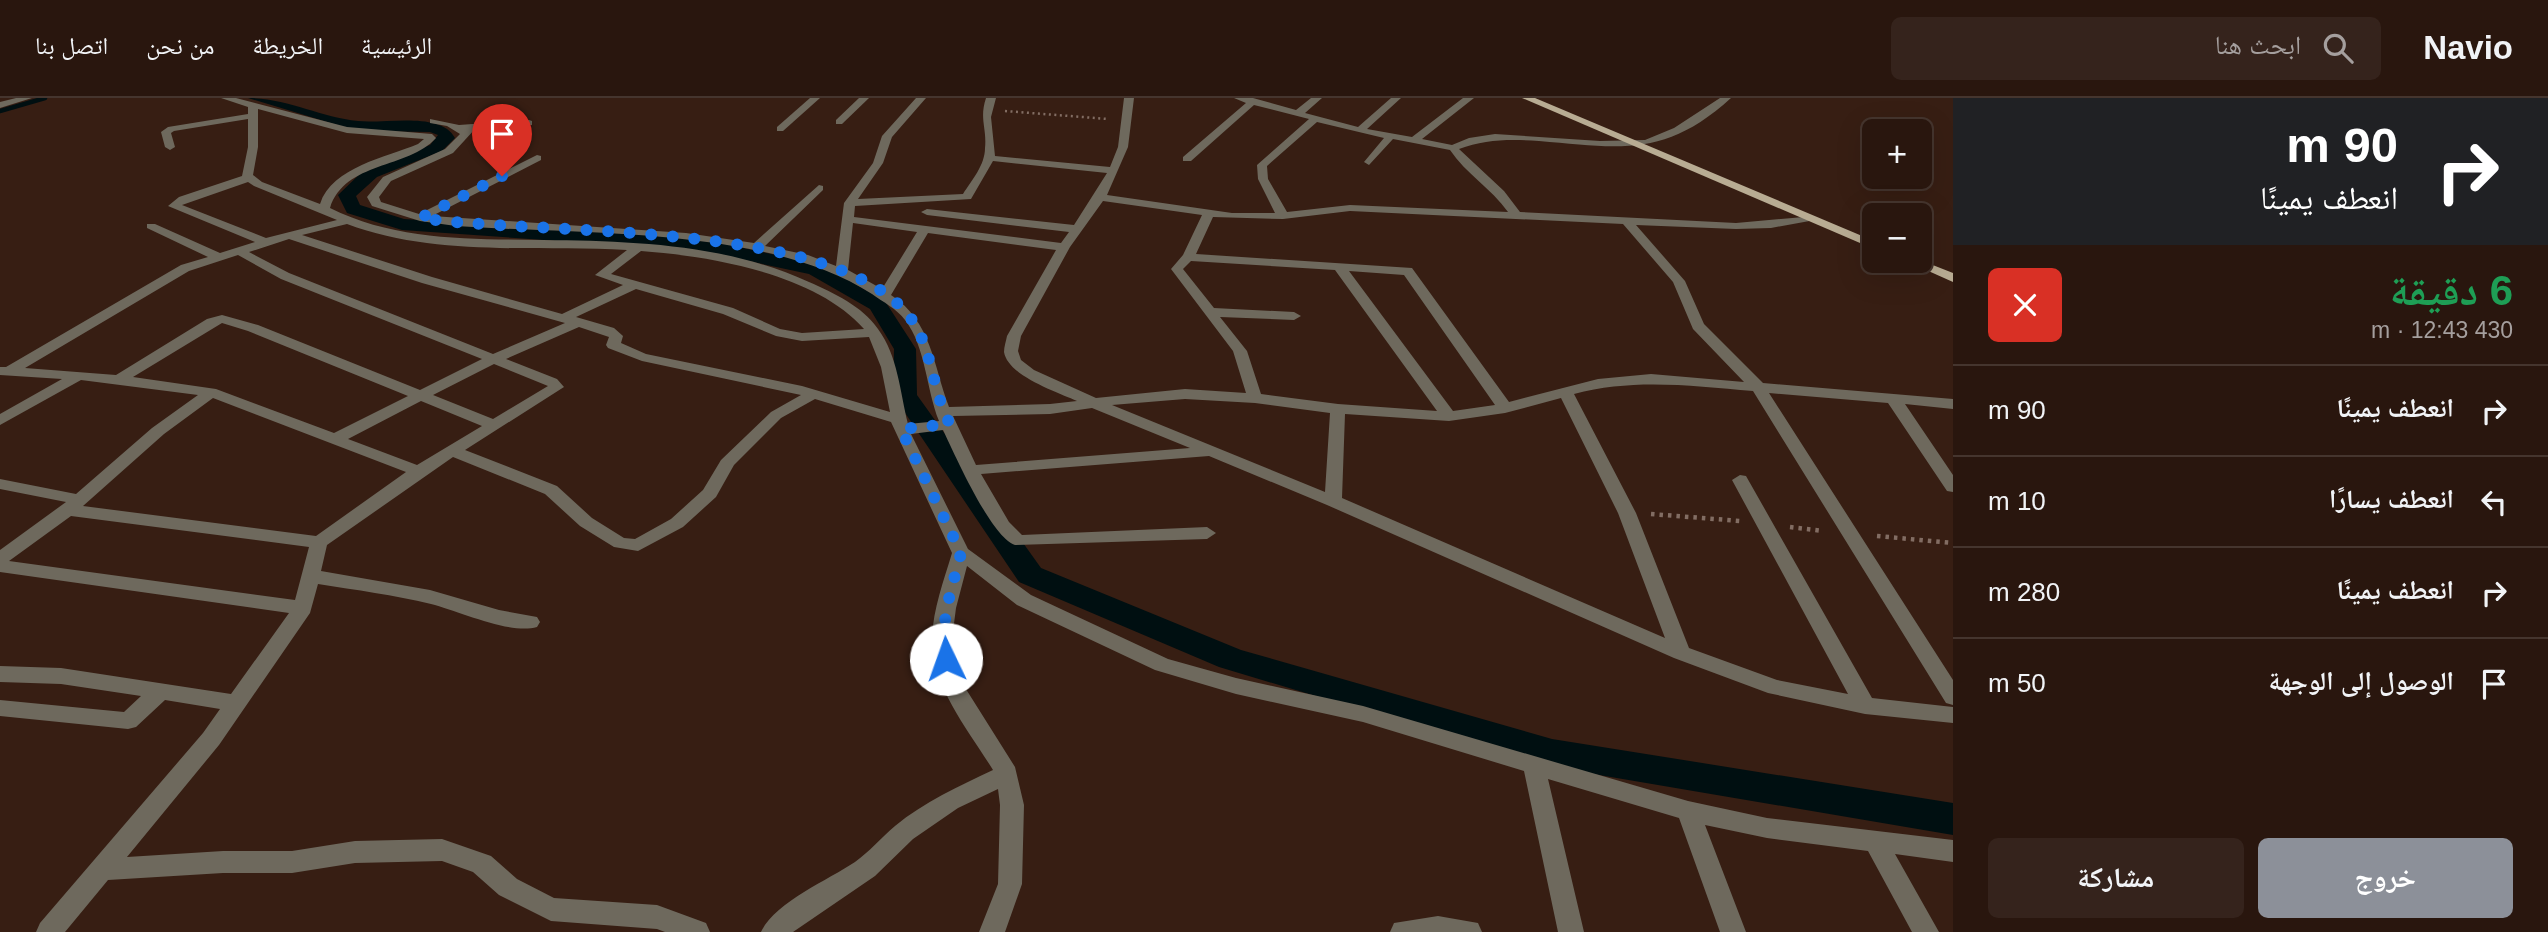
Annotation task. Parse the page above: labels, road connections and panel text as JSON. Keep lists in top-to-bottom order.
{
  "page": {
    "header": "Navio",
    "search": "ابحث هنا",
    "nav": [
      "الرئيسية",
      "الخريطة",
      "من نحن",
      "اتصل بنا"
    ],
    "turn": ["90 m", "انعطف يمينًا"],
    "map_buttons": ["+", "−"],
    "heading": ["6 دقيقة", "430 m · 12:43"],
    "list": [
      {
        "name": "انعطف يمينًا",
        "value": "90 m"
      },
      {
        "name": "انعطف يسارًا",
        "value": "10 m"
      },
      {
        "name": "انعطف يمينًا",
        "value": "280 m"
      },
      {
        "name": "الوصول إلى الوجهة",
        "value": "50 m"
      }
    ],
    "buttons": ["خروج", "مشاركة"]
  }
}
